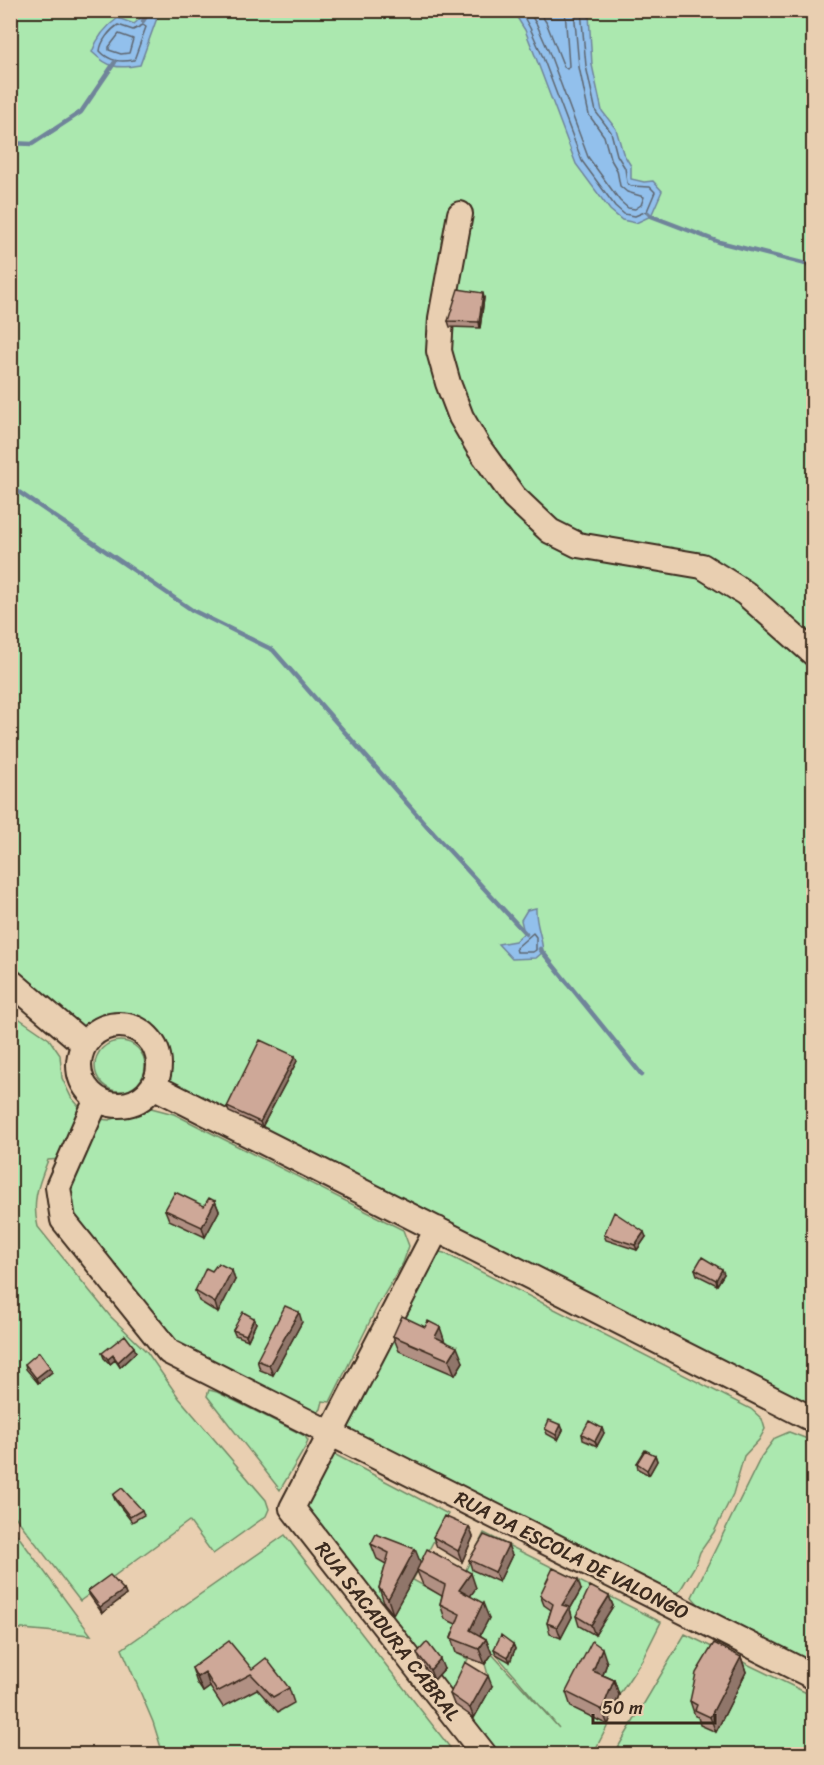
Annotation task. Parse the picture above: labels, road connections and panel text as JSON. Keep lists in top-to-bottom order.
{
  "streets": {
    "street": ["RUA DA ESCOLA DE VALONGO", "RUA SACADURA CABRAL"]
  },
  "crossings": [
    ["RUA DA ESCOLA DE VALONGO", "RUA SACADURA CABRAL"]
  ],
  "scale_bar": "50 m"
}
